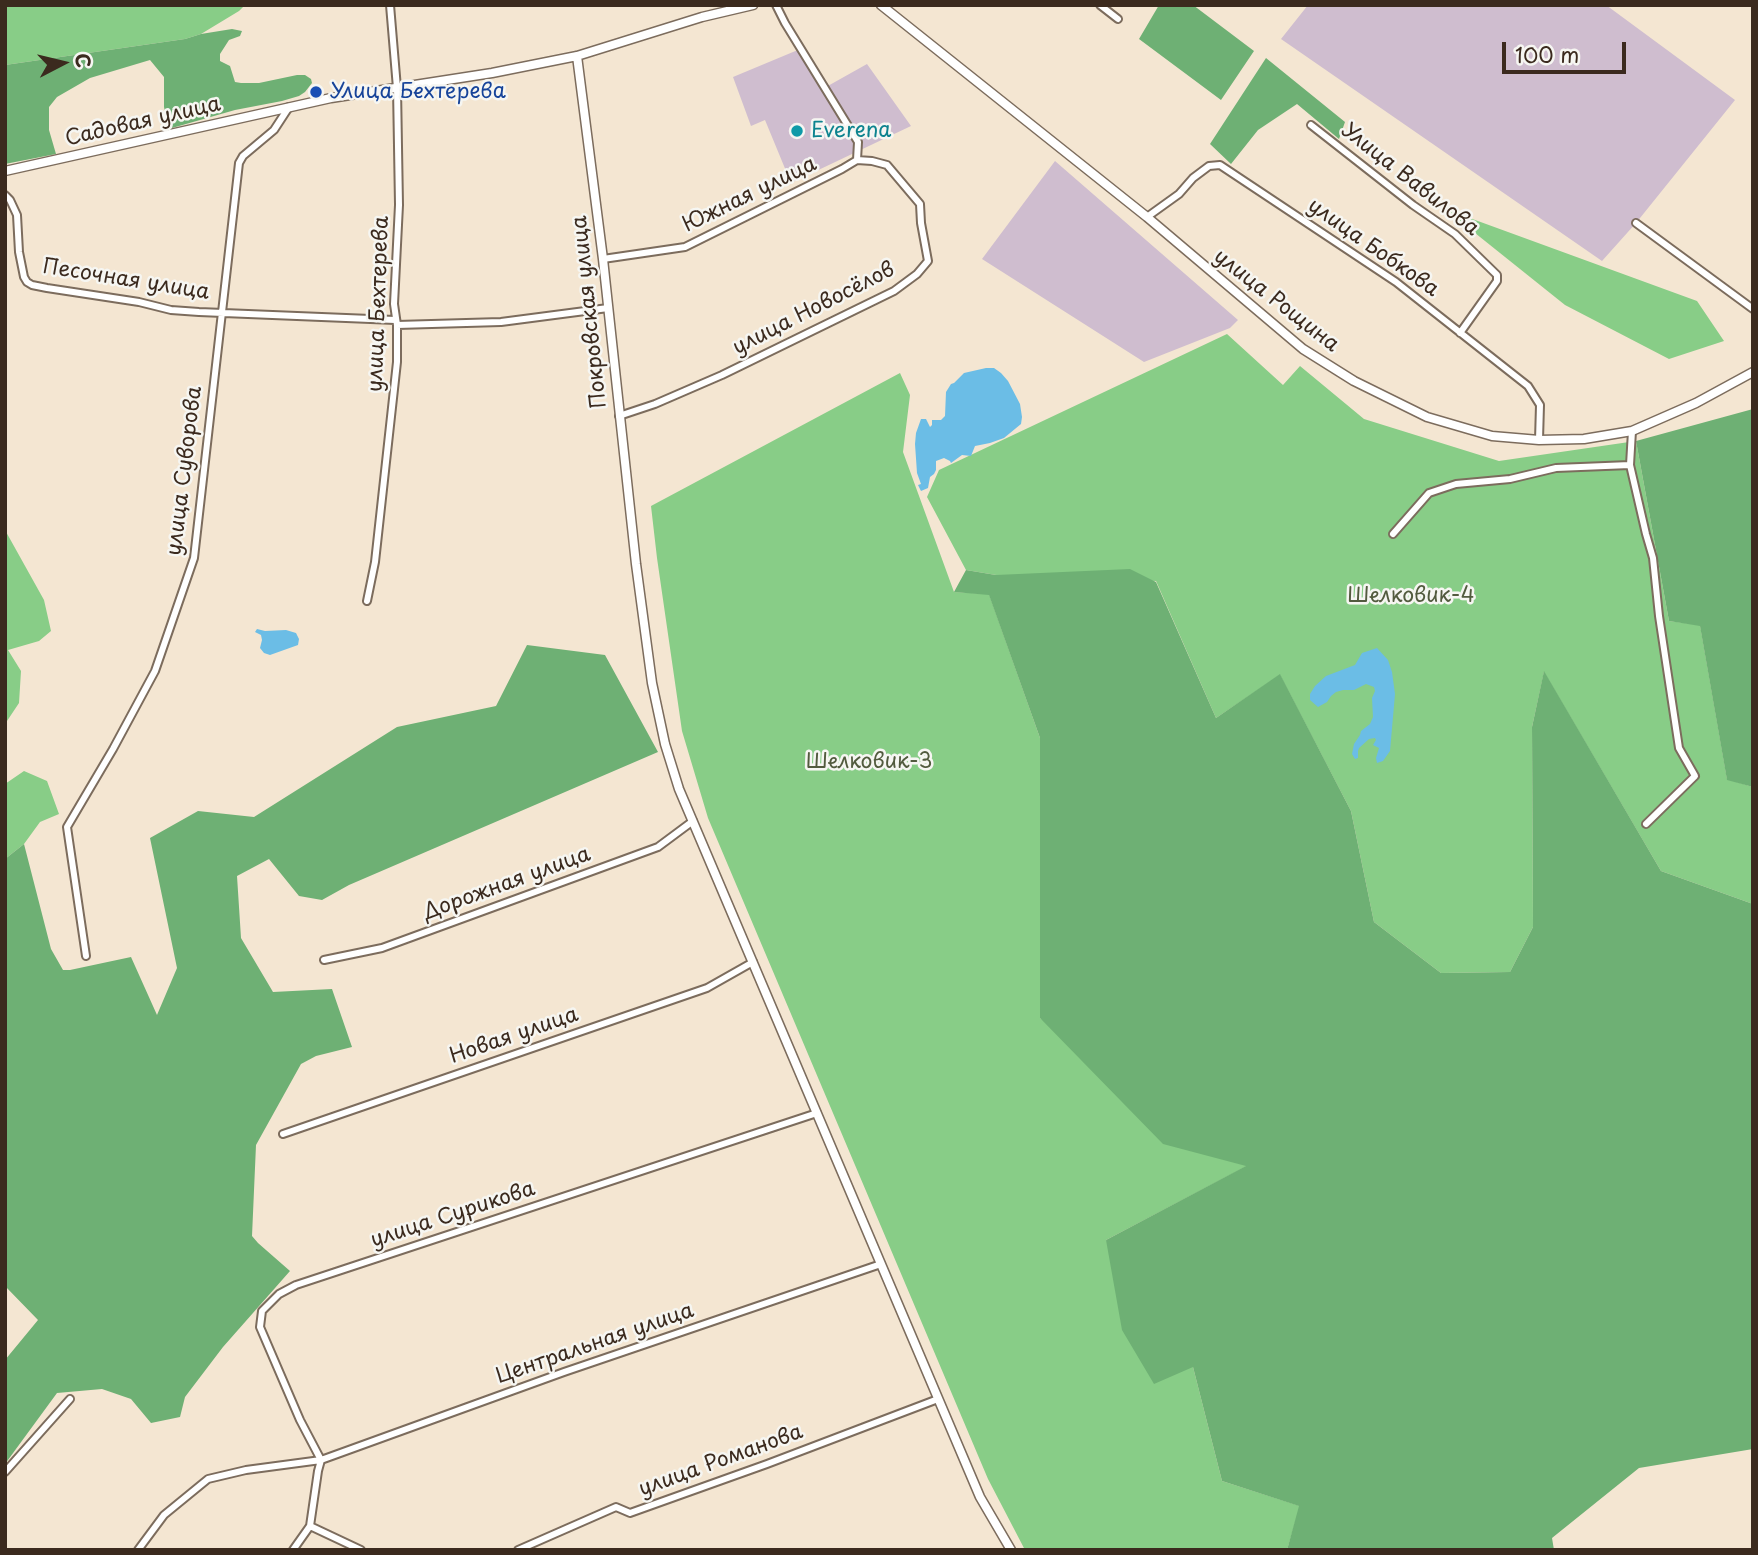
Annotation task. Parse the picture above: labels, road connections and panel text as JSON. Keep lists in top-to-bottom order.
{
  "streets": {
    "street": [
      "Садовая улица",
      "Улица Вавилова",
      "Южная улица",
      "улица Бобкова",
      "Песочная улица",
      "улица Рощина",
      "улица Бехтерева",
      "улица Новосёлов",
      "Покровская улица",
      "улица Суворова",
      "Дорожная улица",
      "Новая улица",
      "улица Сурикова",
      "Центральная улица",
      "улица Романова"
    ]
  },
  "crossings": [
    ["Садовая улица", "улица Бехтерева"],
    ["Садовая улица", "Покровская улица"],
    ["Садовая улица", "улица Суворова"],
    ["Улица Вавилова", "улица Бобкова"],
    ["Южная улица", "улица Новосёлов"],
    ["Южная улица", "Покровская улица"],
    ["улица Бобкова", "улица Рощина"],
    ["Песочная улица", "улица Бехтерева"],
    ["Песочная улица", "Покровская улица"],
    ["Песочная улица", "улица Суворова"],
    ["улица Новосёлов", "Покровская улица"],
    ["Покровская улица", "Дорожная улица"],
    ["Покровская улица", "Новая улица"],
    ["Покровская улица", "улица Сурикова"],
    ["Покровская улица", "Центральная улица"],
    ["Покровская улица", "улица Романова"],
    ["улица Сурикова", "Центральная улица"]
  ],
  "parks": ["Шелковик-4", "Шелковик-3"],
  "places": ["Улица Бехтерева", "Everena"],
  "scale_bar": "100 m",
  "north": "right"
}
